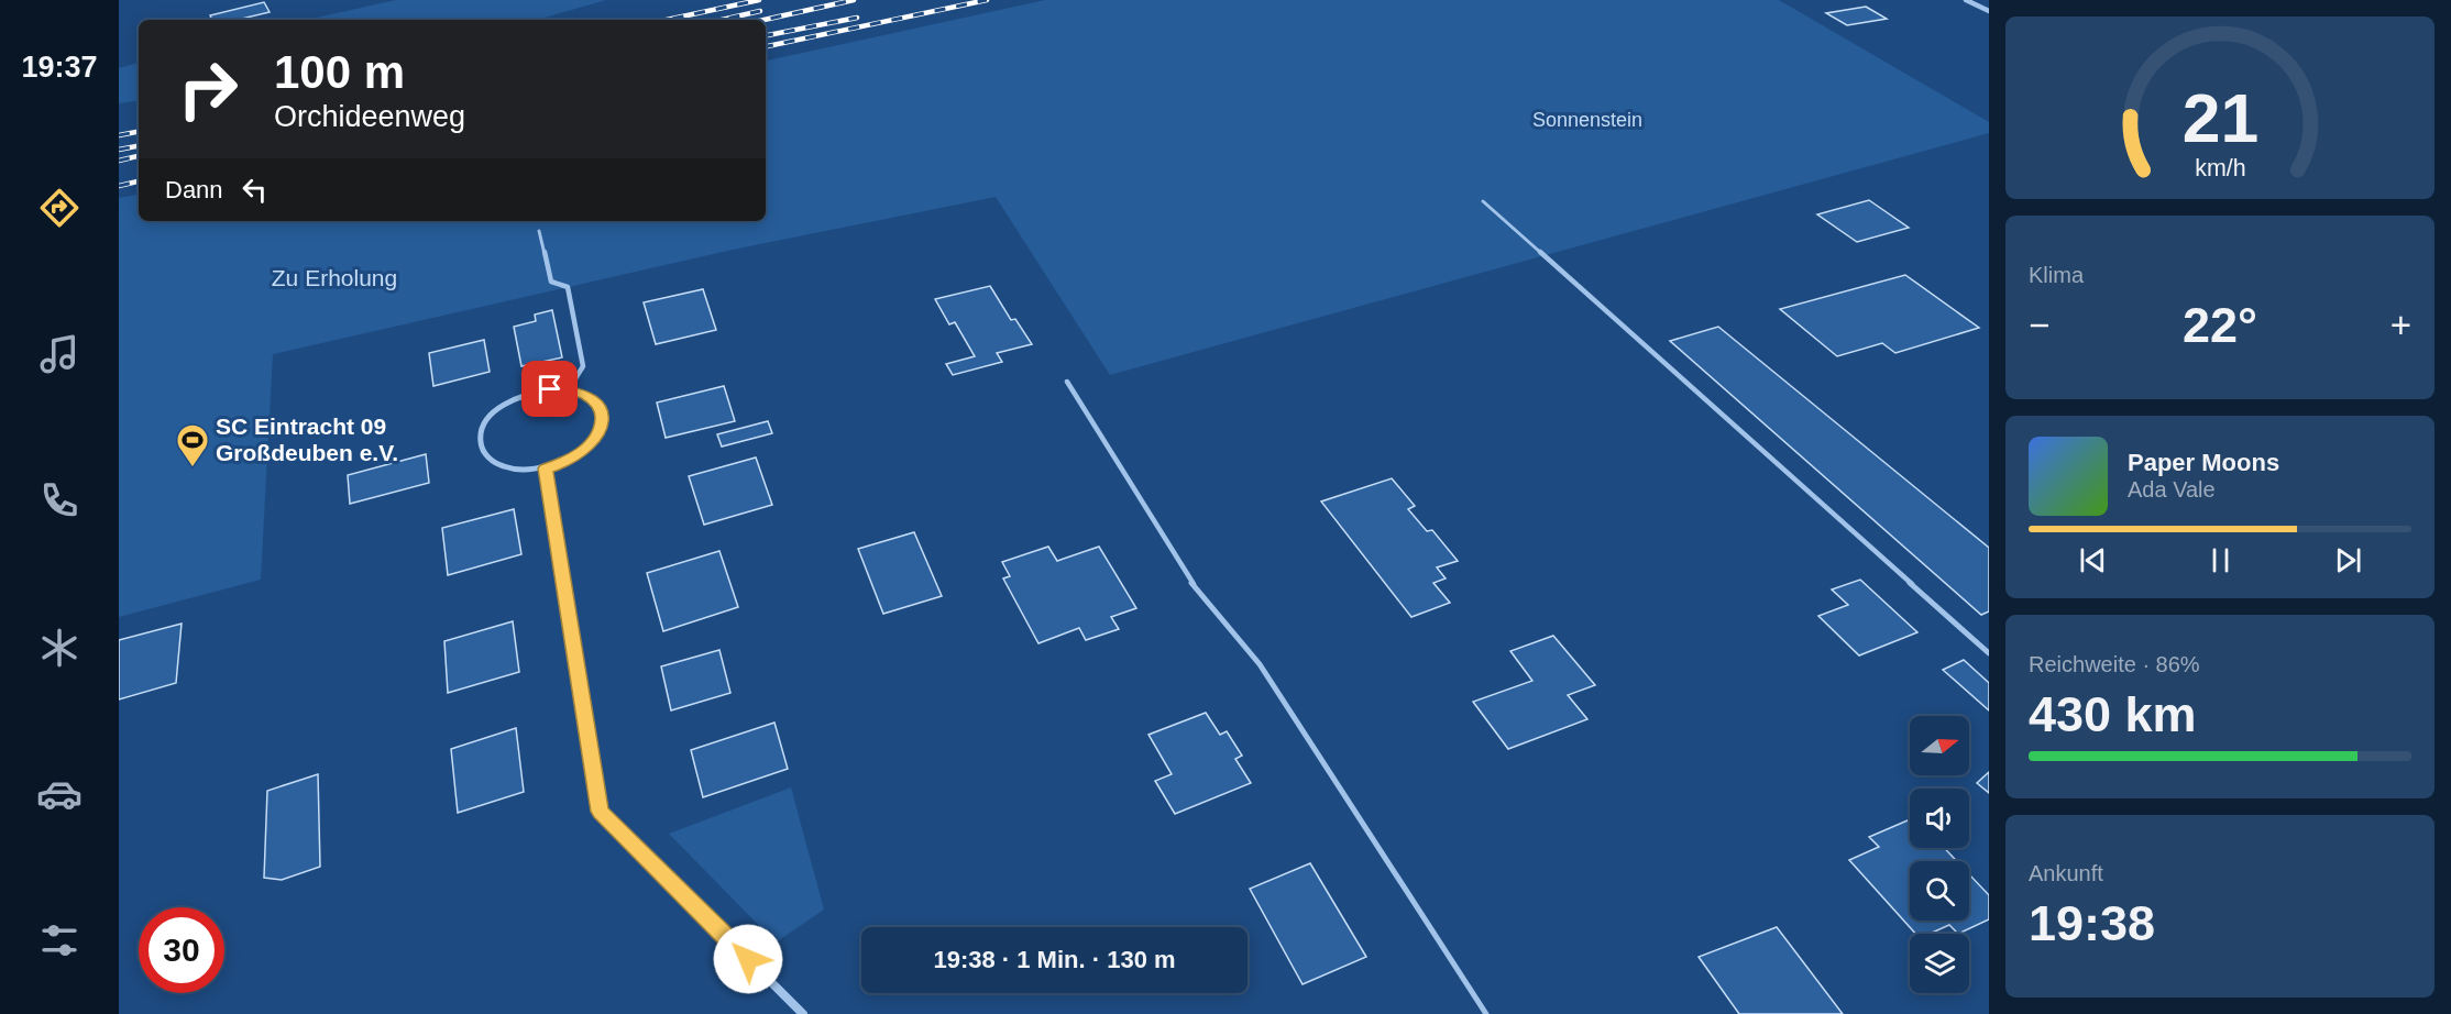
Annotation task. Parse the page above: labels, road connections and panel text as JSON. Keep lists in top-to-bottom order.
{
  "parks": ["Sonnenstein", "Zu Erholung"],
  "places": {
    "sports": ["SC Eintracht 09 Großdeuben e.V."]
  },
  "north": "right",
  "page": {
    "tabs": "19:37",
    "turn": ["100 m", "Orchideenweg"],
    "then": "Dann",
    "tile": [
      "Klima",
      ["Reichweite · 86%", "430 km"],
      ["Ankunft", "19:38"]
    ],
    "heat": ["−", "22°", "+"],
    "song": ["Paper Moons", "Ada Vale"],
    "limit": "30",
    "trip": "19:38 · 1 Min. · 130 m",
    "gauge": ["21", "km/h"]
  }
}
